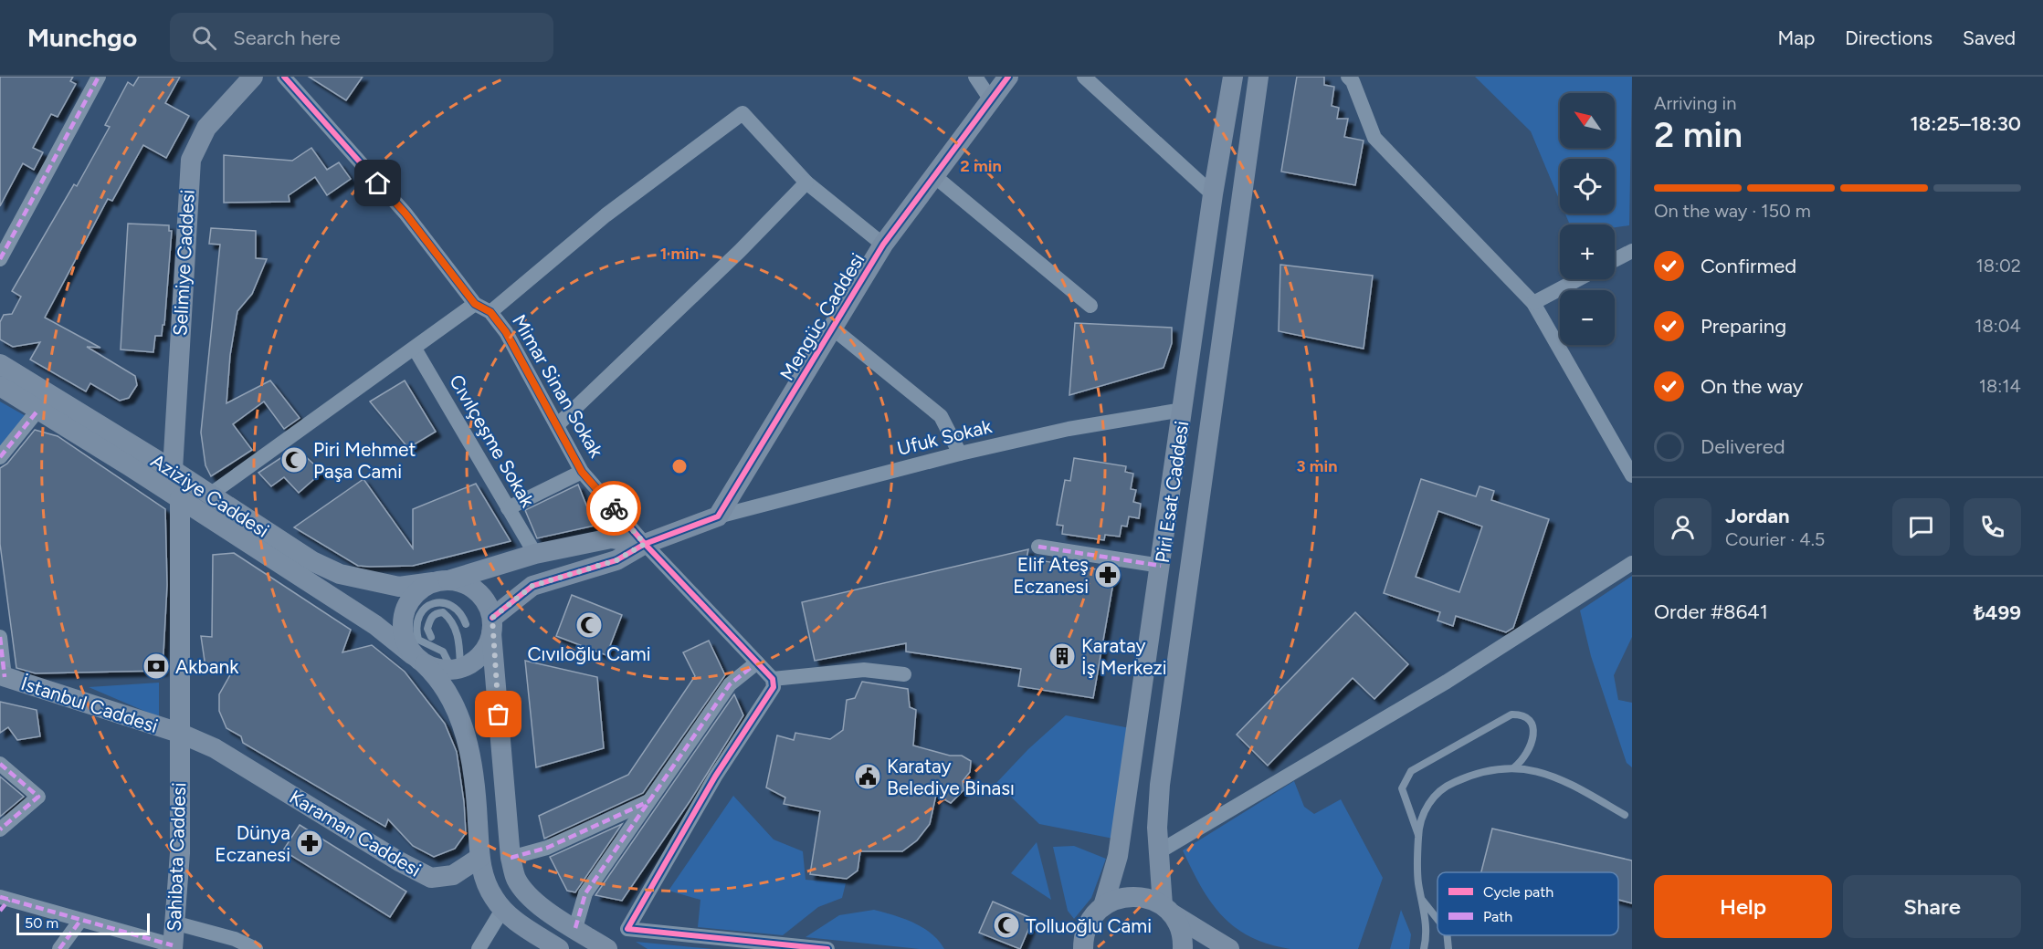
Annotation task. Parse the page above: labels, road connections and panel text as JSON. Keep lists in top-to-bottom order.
{
  "streets": {
    "main road": [
      "Selimiye Caddesi",
      "Mengüc Caddesi",
      "Piri Esat Caddesi",
      "Aziziye Caddesi",
      "İstanbul Caddesi",
      "Karaman Caddesi",
      "Sahibata Caddesi"
    ],
    "street": ["Mimar Sinan Sokak", "Ufuk Sokak", "Cıvılçeşme Sokak"]
  },
  "crossings": [
    ["Selimiye Caddesi", "Aziziye Caddesi"],
    ["Mengüc Caddesi", "Ufuk Sokak"],
    ["Ufuk Sokak", "Piri Esat Caddesi"],
    ["Aziziye Caddesi", "Karaman Caddesi"],
    ["İstanbul Caddesi", "Karaman Caddesi"],
    ["İstanbul Caddesi", "Sahibata Caddesi"],
    ["Karaman Caddesi", "Sahibata Caddesi"]
  ],
  "places": {
    "mosque": ["Piri Mehmet Paşa Cami", "Cıvıloğlu Cami", "Tolluoğlu Cami"],
    "pharmacy": ["Elif Ateş Eczanesi", "Dünya Eczanesi"],
    "building": ["Karatay İş Merkezi"],
    "bank": ["Akbank"],
    "public building": ["Karatay Belediye Binası"]
  },
  "legend": ["Cycle path", "Path"],
  "scale_bar": "50 m",
  "north": "top left",
  "page": {
    "header": "Munchgo",
    "search": "Search here",
    "nav": ["Map", "Directions", "Saved"],
    "heading": ["2 min", "Arriving in", "18:25–18:30"],
    "panel": [
      "Jordan",
      "Courier · 4.5",
      "Order #8641",
      "₺499"
    ],
    "map_buttons": ["+", "−"],
    "bar": "On the way · 150 m",
    "list": [
      ["Confirmed", "18:02"],
      ["Preparing", "18:04"],
      ["On the way", "18:14"],
      "Delivered"
    ],
    "buttons": ["Help", "Share"],
    "scale": "50 m"
  },
  "rings": ["2 min", "1 min", "3 min"]
}
